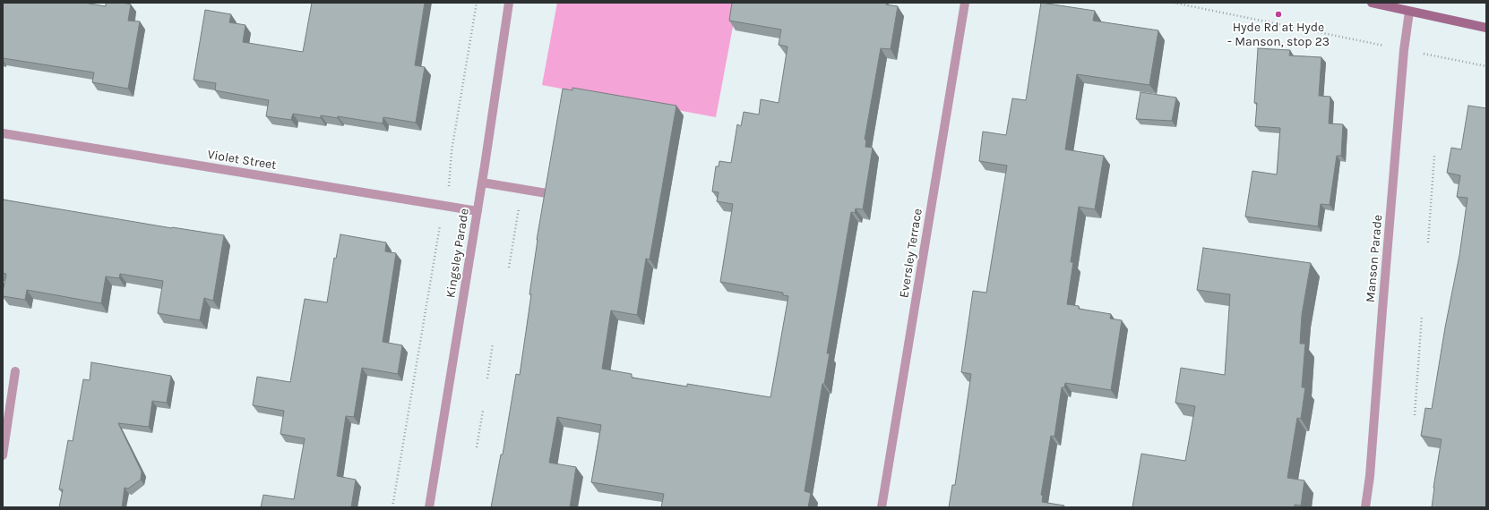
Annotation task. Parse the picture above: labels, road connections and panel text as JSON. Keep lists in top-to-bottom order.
{
  "streets": {
    "street": [
      "Violet Street",
      "Kingsley Parade",
      "Eversley Terrace",
      "Manson Parade"
    ]
  },
  "crossings": [
    ["Violet Street", "Kingsley Parade"]
  ],
  "places": ["Hyde Rd at Hyde - Manson, stop 23"]
}
